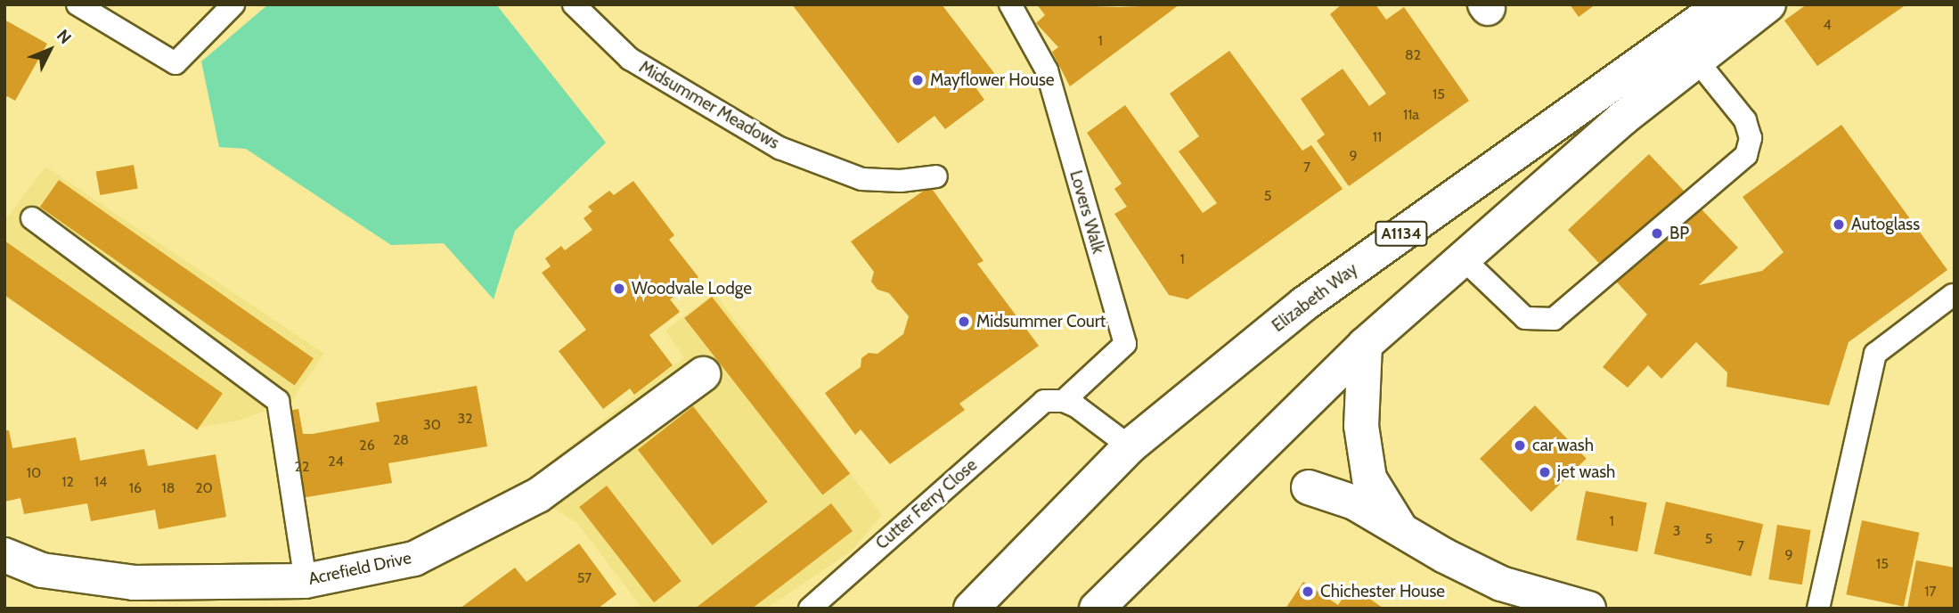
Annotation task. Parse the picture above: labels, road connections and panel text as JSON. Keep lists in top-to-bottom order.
{
  "streets": {
    "main road": ["A1134", "Elizabeth Way", "Acrefield Drive"],
    "lane": ["Midsummer Meadows", "Lovers Walk", "Cutter Ferry Close"]
  },
  "crossings": [
    ["Lovers Walk", "Cutter Ferry Close"]
  ],
  "places": [
    "Mayflower House",
    "Autoglass",
    "BP",
    "Woodvale Lodge",
    "Midsummer Court",
    "car wash",
    "jet wash",
    "Chichester House"
  ],
  "house_numbers": [
    "4",
    "1",
    "82",
    "15",
    "11a",
    "11",
    "9",
    "7",
    "5",
    "1",
    "32",
    "30",
    "28",
    "26",
    "24",
    "22",
    "10",
    "12",
    "14",
    "16",
    "18",
    "20",
    "1",
    "3",
    "5",
    "7",
    "9",
    "15",
    "57",
    "17"
  ],
  "north": "top right"
}
